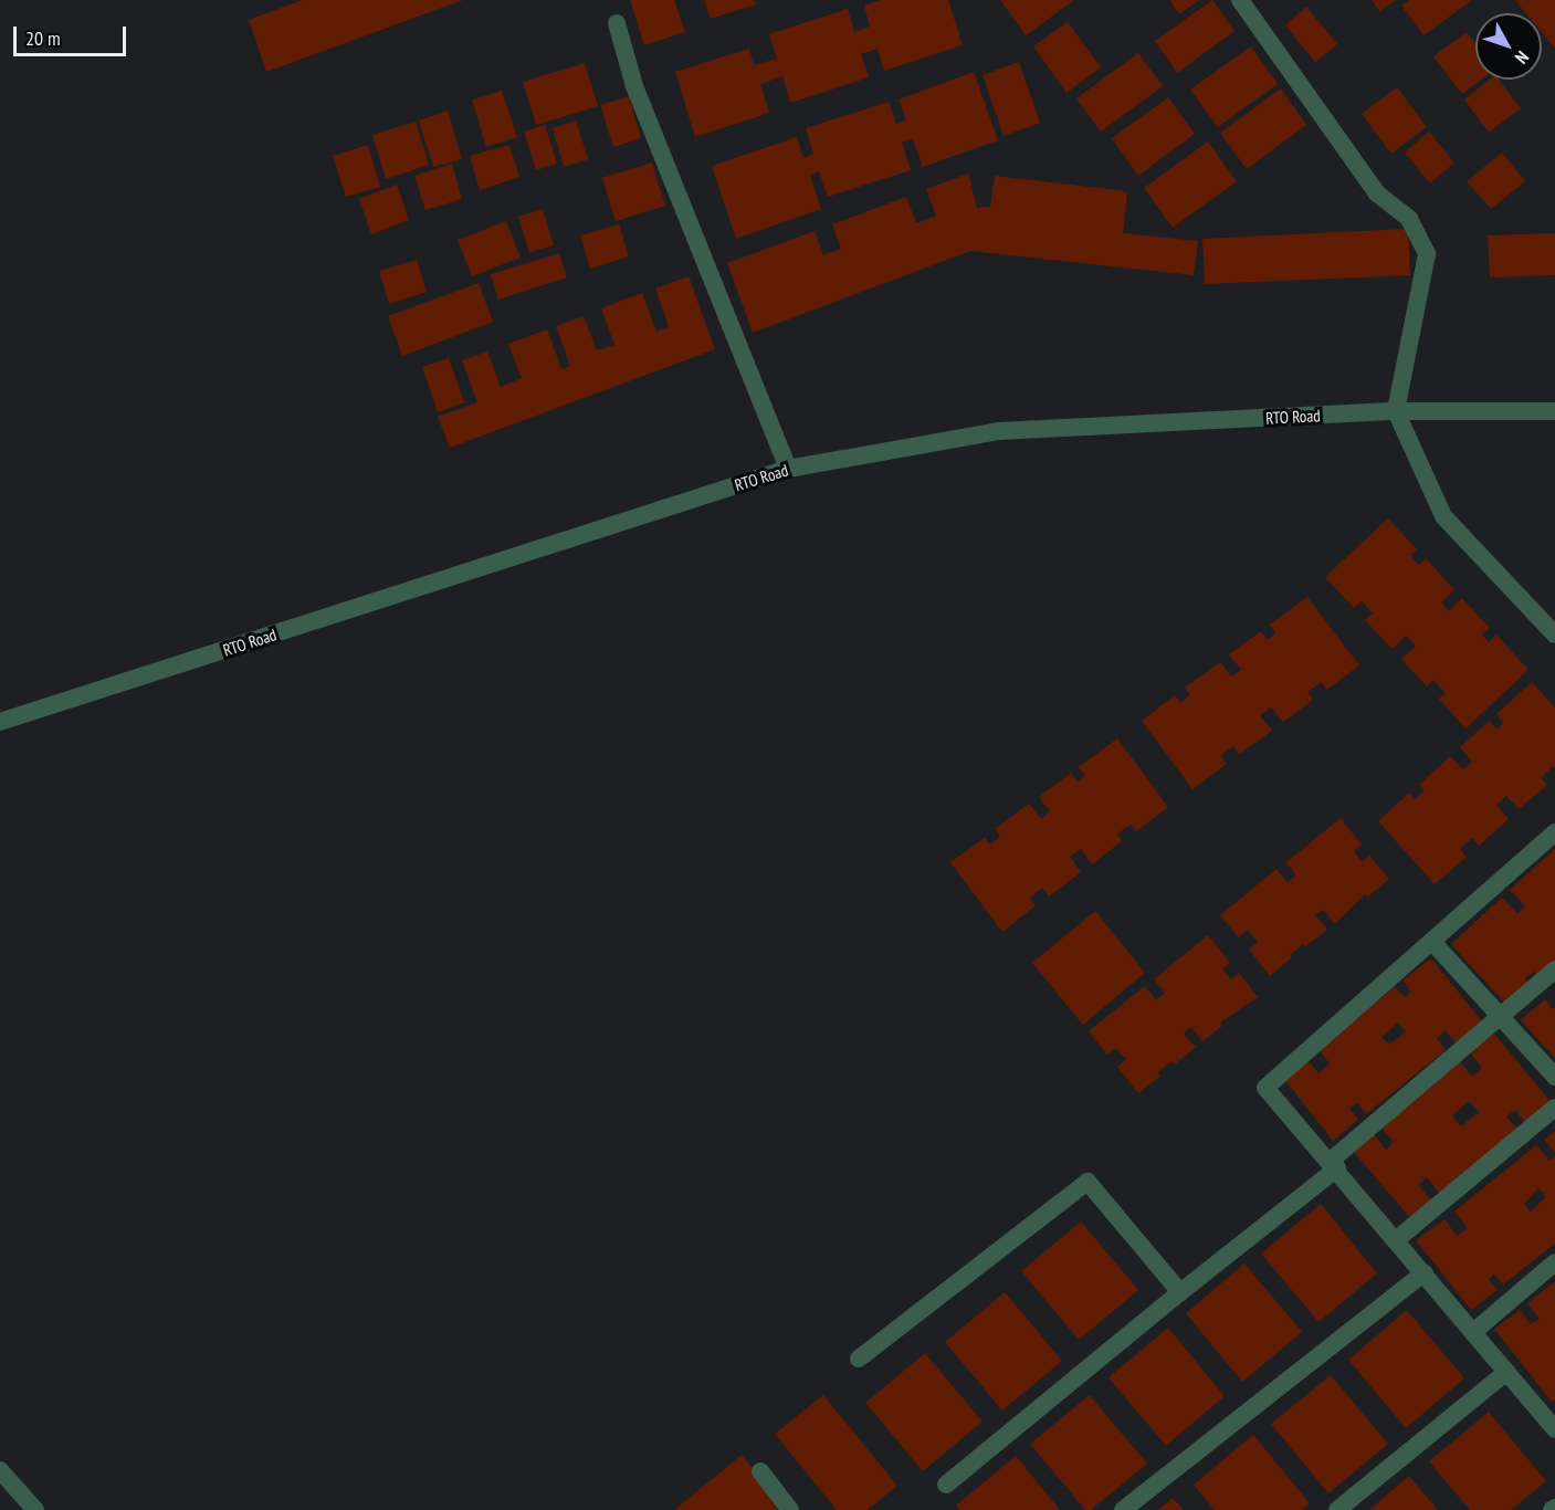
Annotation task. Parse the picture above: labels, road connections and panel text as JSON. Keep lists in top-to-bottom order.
{
  "streets": {
    "street": ["RTO Road"]
  },
  "scale_bar": "20 m",
  "north": "bottom right"
}
